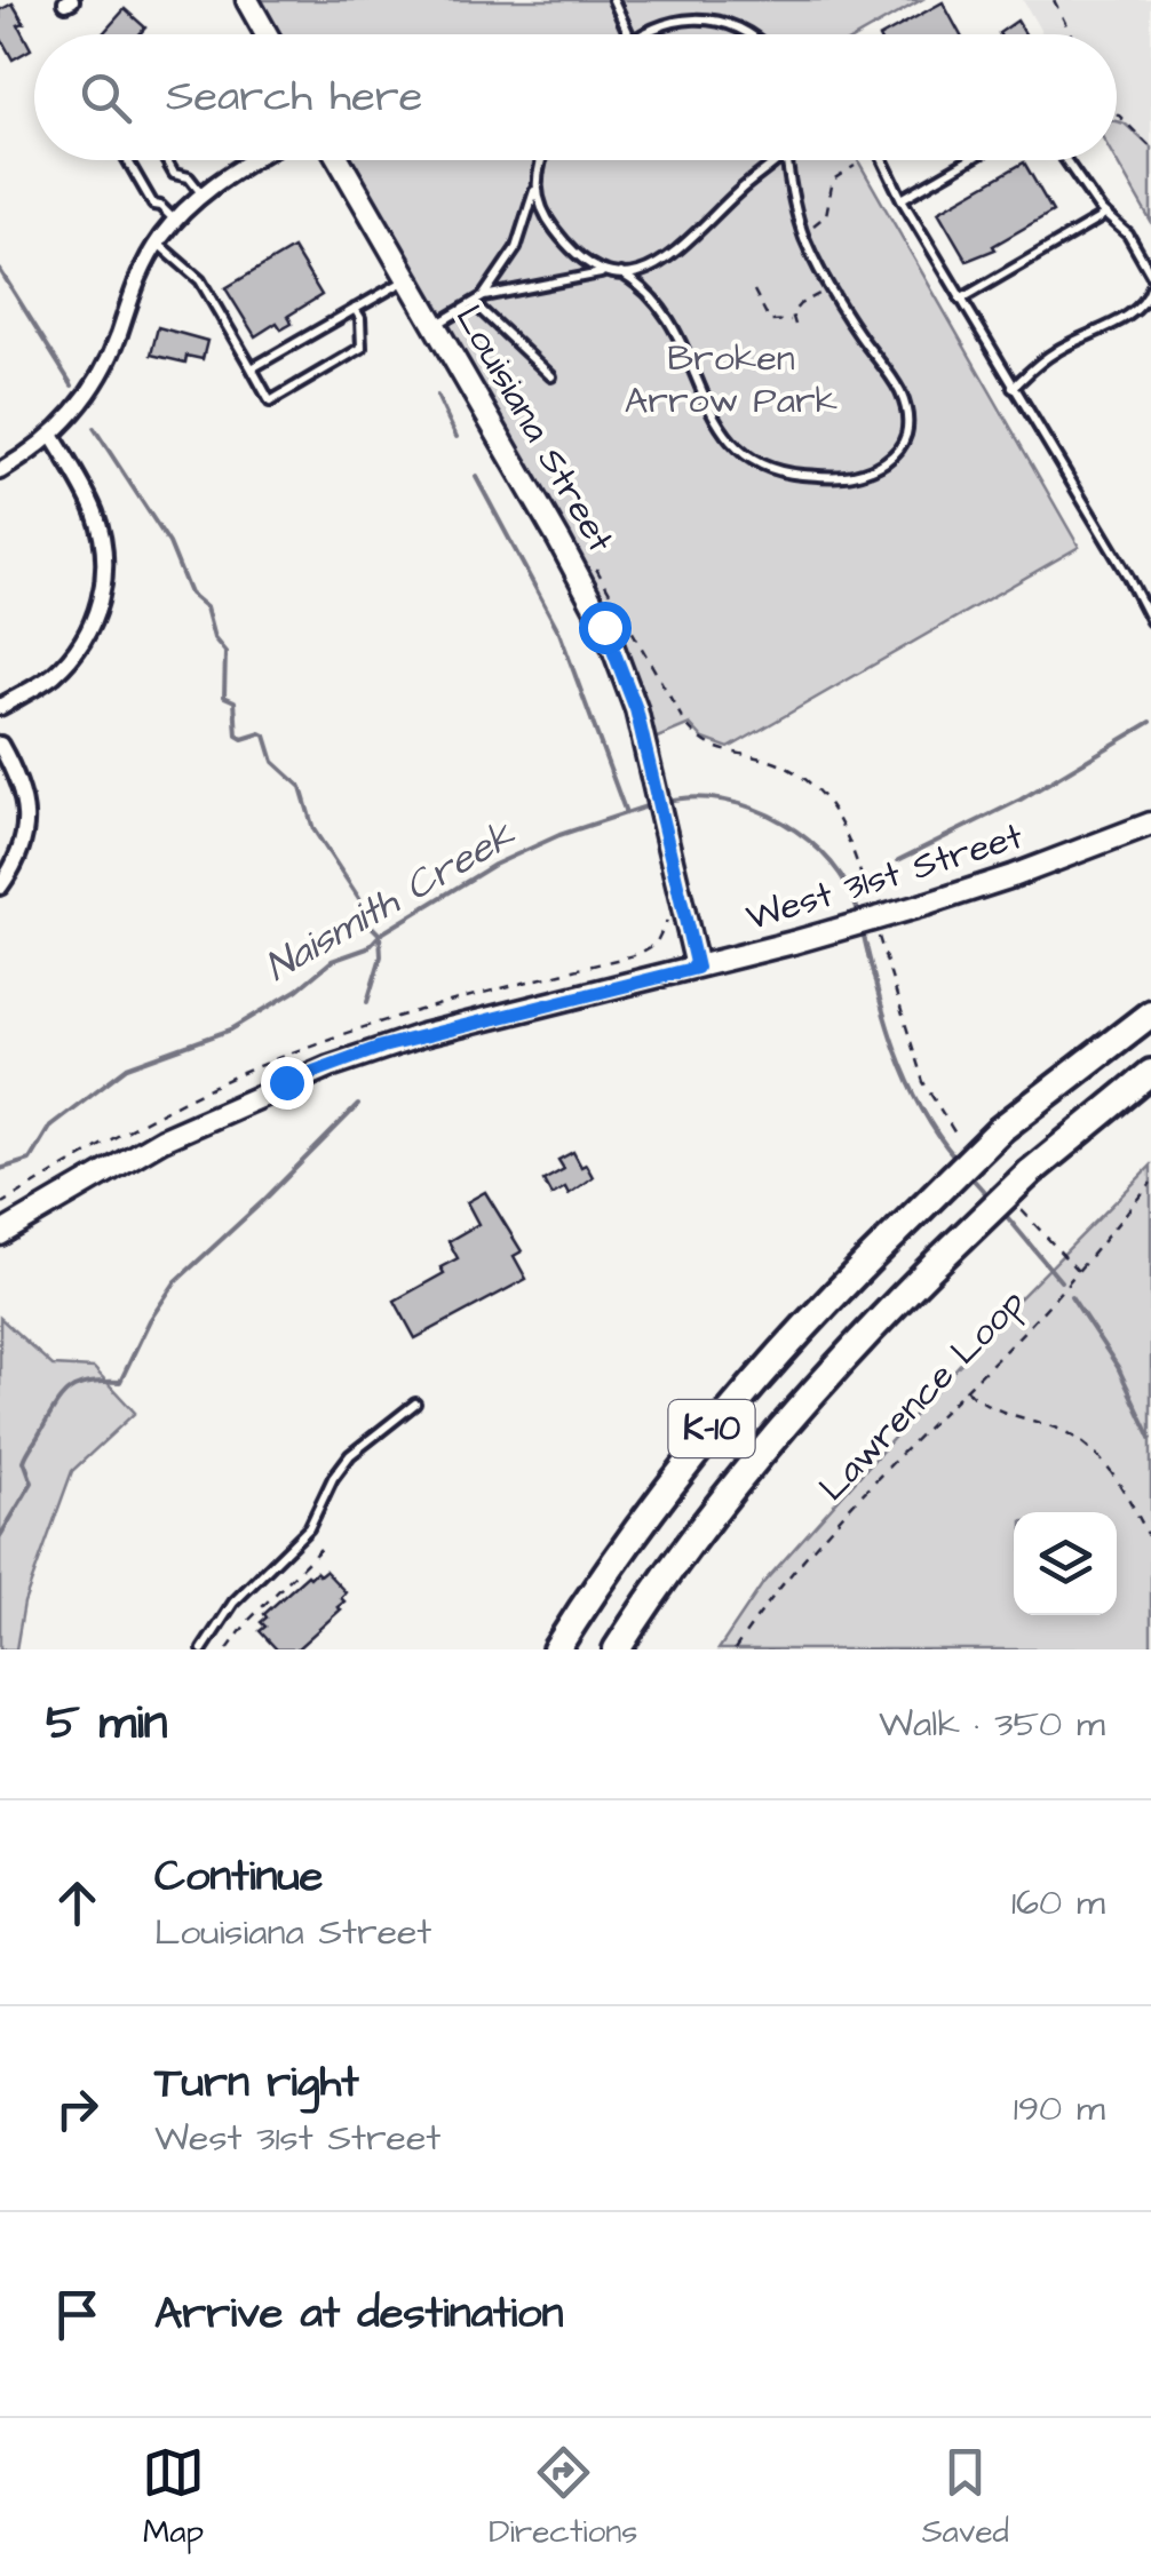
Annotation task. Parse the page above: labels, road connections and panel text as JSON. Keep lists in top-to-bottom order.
{
  "streets": {
    "highway": ["K-10"],
    "main road": ["Louisiana Street", "West 31st Street"],
    "path": ["Lawrence Loop"]
  },
  "crossings": [
    ["Louisiana Street", "West 31st Street"]
  ],
  "water": ["Naismith Creek"],
  "parks": ["Broken Arrow Park"],
  "page": {
    "search": "Search here",
    "heading": ["5 min", "Walk · 350 m"],
    "list": [
      ["Continue", "Louisiana Street", "160 m"],
      ["Turn right", "West 31st Street", "190 m"],
      "Arrive at destination"
    ],
    "nav": ["Map", "Directions", "Saved"]
  }
}
